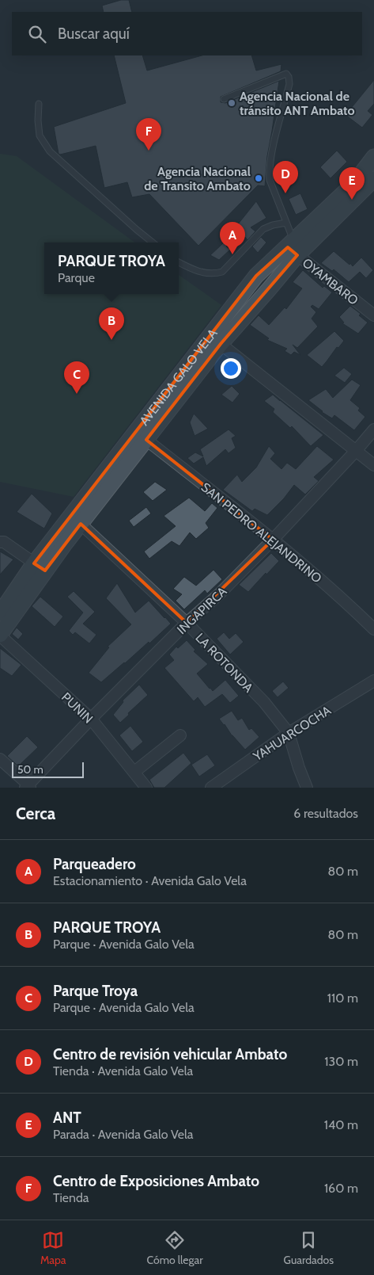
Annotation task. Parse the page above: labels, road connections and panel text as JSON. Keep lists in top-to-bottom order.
{
  "streets": {
    "main road": ["AVENIDA GALO VELA"],
    "street": [
      "OYAMBARO",
      "SAN PEDRO ALEJANDRINO",
      "INGAPIRCA",
      "LA ROTONDA",
      "PUNIN",
      "YAHUARCOCHA"
    ]
  },
  "crossings": [
    ["OYAMBARO", "AVENIDA GALO VELA"],
    ["AVENIDA GALO VELA", "SAN PEDRO ALEJANDRINO"],
    ["AVENIDA GALO VELA", "LA ROTONDA"],
    ["AVENIDA GALO VELA", "PUNIN"],
    ["SAN PEDRO ALEJANDRINO", "INGAPIRCA"],
    ["INGAPIRCA", "LA ROTONDA"],
    ["INGAPIRCA", "PUNIN"],
    ["LA ROTONDA", "YAHUARCOCHA"]
  ],
  "places": ["Agencia Nacional de tránsito ANT Ambato", "Agencia Nacional de Transito Ambato"],
  "scale_bar": "50 m",
  "page": {
    "search": "Buscar aquí",
    "pins": [
      "F",
      "D",
      "E",
      "A",
      "B",
      "C"
    ],
    "popup": ["PARQUE TROYA", "Parque"],
    "scale": "50 m",
    "heading": ["Cerca", "6 resultados"],
    "list": [
      {
        "mark": "A",
        "name": "Parqueadero",
        "note": "Estacionamiento · Avenida Galo Vela",
        "value": "80 m"
      },
      {
        "mark": "B",
        "name": "PARQUE TROYA",
        "note": "Parque · Avenida Galo Vela",
        "value": "80 m"
      },
      {
        "mark": "C",
        "name": "Parque Troya",
        "note": "Parque · Avenida Galo Vela",
        "value": "110 m"
      },
      {
        "mark": "D",
        "name": "Centro de revisión vehicular Ambato",
        "note": "Tienda · Avenida Galo Vela",
        "value": "130 m"
      },
      {
        "mark": "E",
        "name": "ANT",
        "note": "Parada · Avenida Galo Vela",
        "value": "140 m"
      },
      {
        "mark": "F",
        "name": "Centro de Exposiciones Ambato",
        "note": "Tienda",
        "value": "160 m"
      }
    ],
    "nav": ["Mapa", "Cómo llegar", "Guardados"]
  }
}
